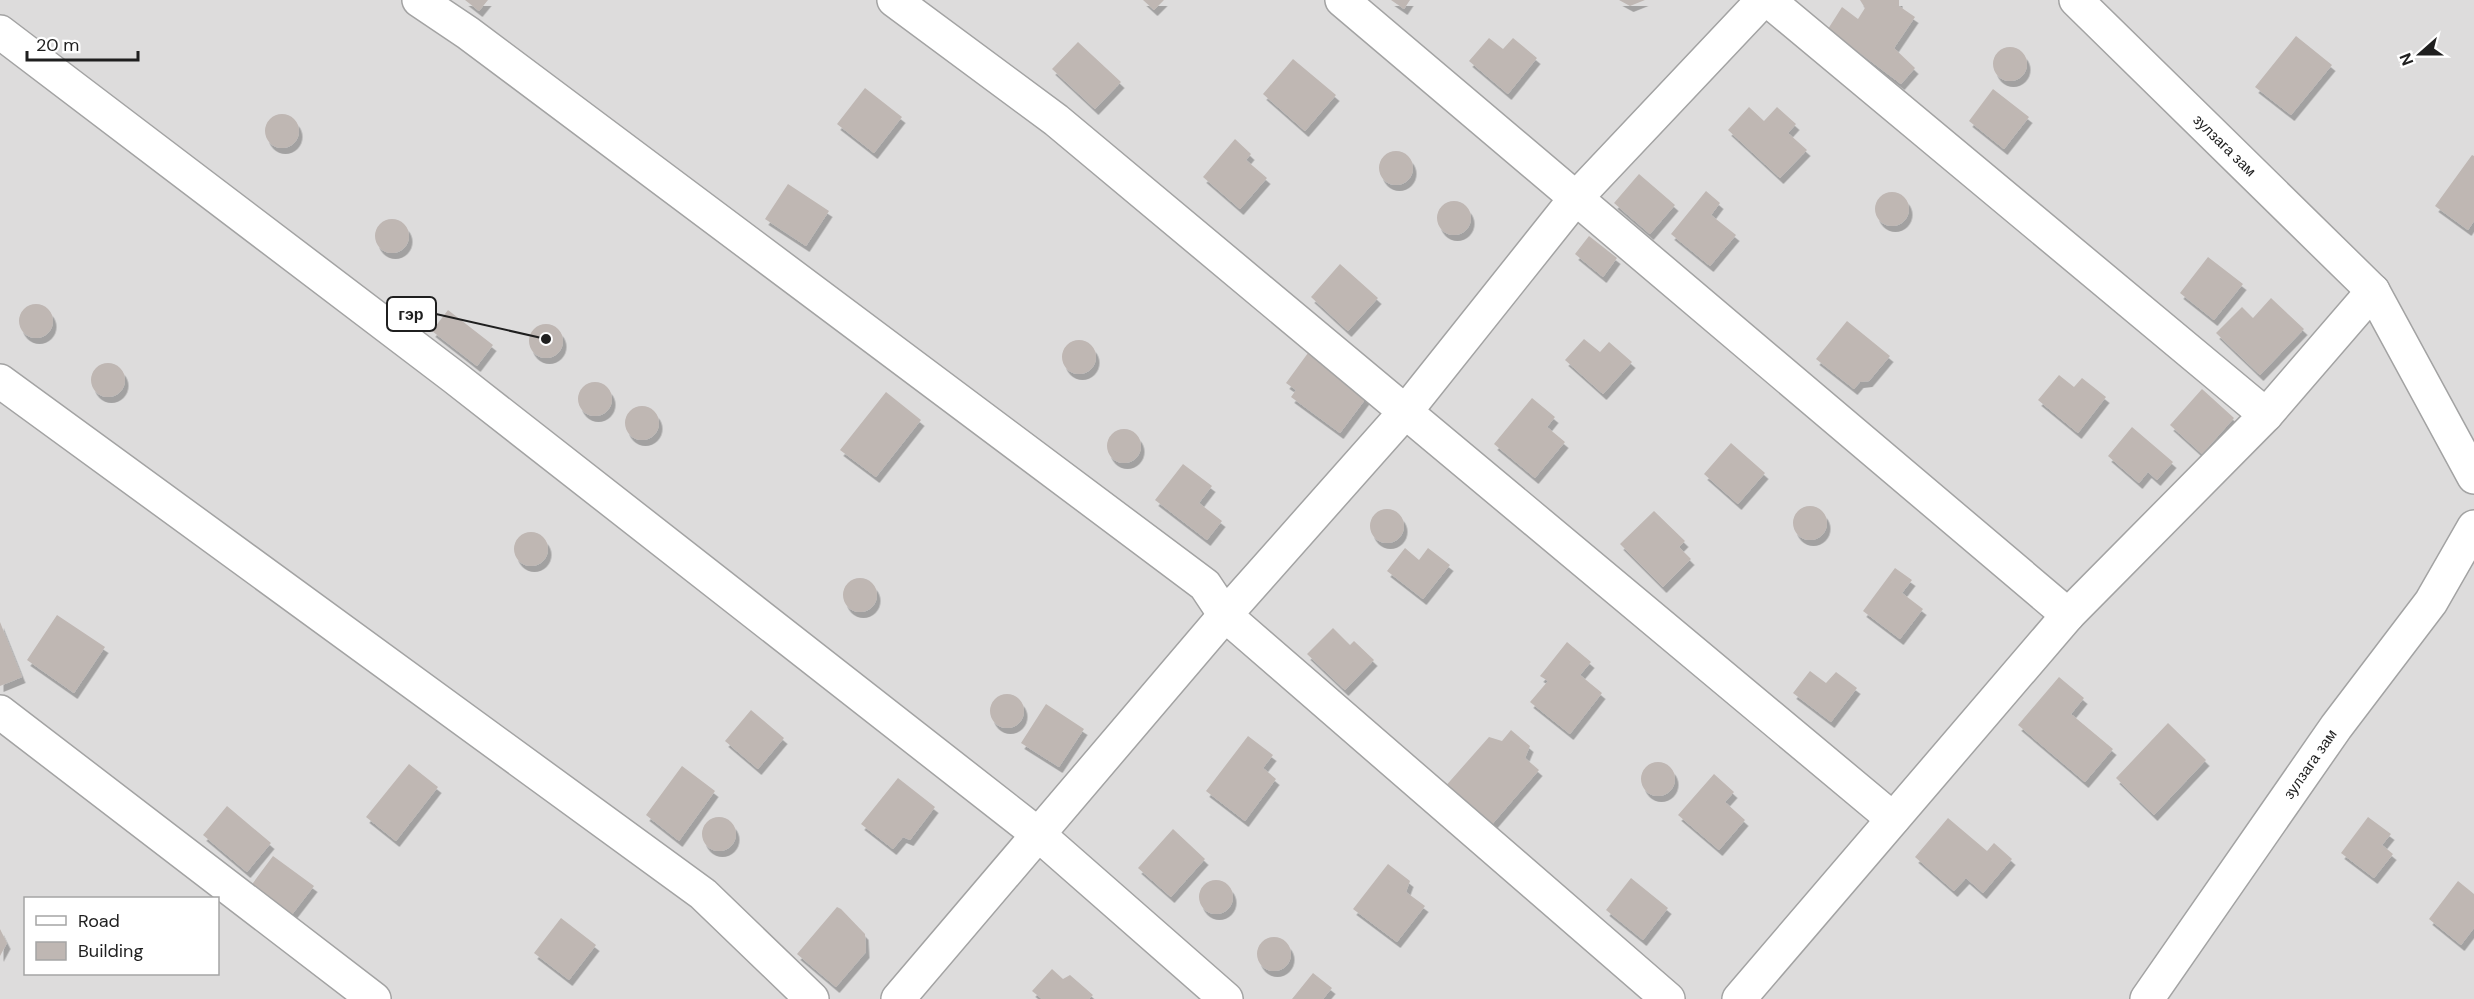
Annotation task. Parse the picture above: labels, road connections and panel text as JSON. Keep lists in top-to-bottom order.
{
  "streets": {
    "street": ["зулзага зам"]
  },
  "places": ["гэр"],
  "legend": ["Road", "Building"],
  "scale_bar": "20 m",
  "north": "left"
}
